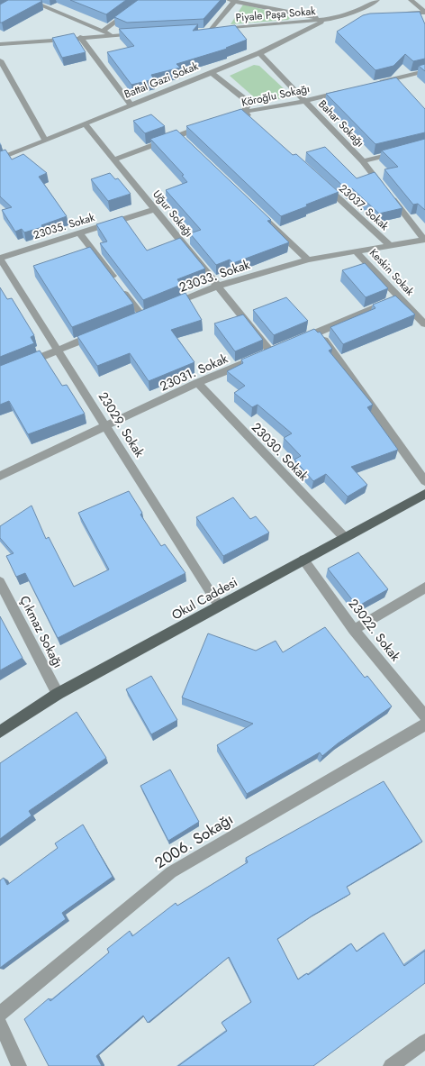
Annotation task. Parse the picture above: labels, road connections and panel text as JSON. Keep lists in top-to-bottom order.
{
  "streets": {
    "main road": ["Okul Caddesi"],
    "street": [
      "Piyale Paşa Sokak",
      "Battal Gazi Sokak",
      "Köroğlu Sokağı",
      "Bahar Sokağı",
      "23037. Sokak",
      "Uğur Sokağı",
      "23035. Sokak",
      "Keskin Sokak",
      "23033. Sokak",
      "23031. Sokak",
      "23029. Sokak",
      "23030. Sokak",
      "23022. Sokak",
      "Çıkmaz Sokağı",
      "2006. Sokağı"
    ]
  },
  "crossings": [
    ["Piyale Paşa Sokak", "Battal Gazi Sokak"],
    ["Battal Gazi Sokak", "Bahar Sokağı"],
    ["Battal Gazi Sokak", "Uğur Sokağı"],
    ["Köroğlu Sokağı", "Bahar Sokağı"],
    ["Bahar Sokağı", "23033. Sokak"],
    ["23037. Sokak", "23033. Sokak"],
    ["Uğur Sokağı", "23035. Sokak"],
    ["Uğur Sokağı", "23033. Sokak"],
    ["Uğur Sokağı", "23031. Sokak"],
    ["23035. Sokak", "23029. Sokak"],
    ["Keskin Sokak", "23033. Sokak"],
    ["23031. Sokak", "23029. Sokak"],
    ["23031. Sokak", "23030. Sokak"],
    ["23029. Sokak", "Okul Caddesi"],
    ["23030. Sokak", "Okul Caddesi"],
    ["Okul Caddesi", "23022. Sokak"],
    ["Okul Caddesi", "Çıkmaz Sokağı"]
  ]
}
